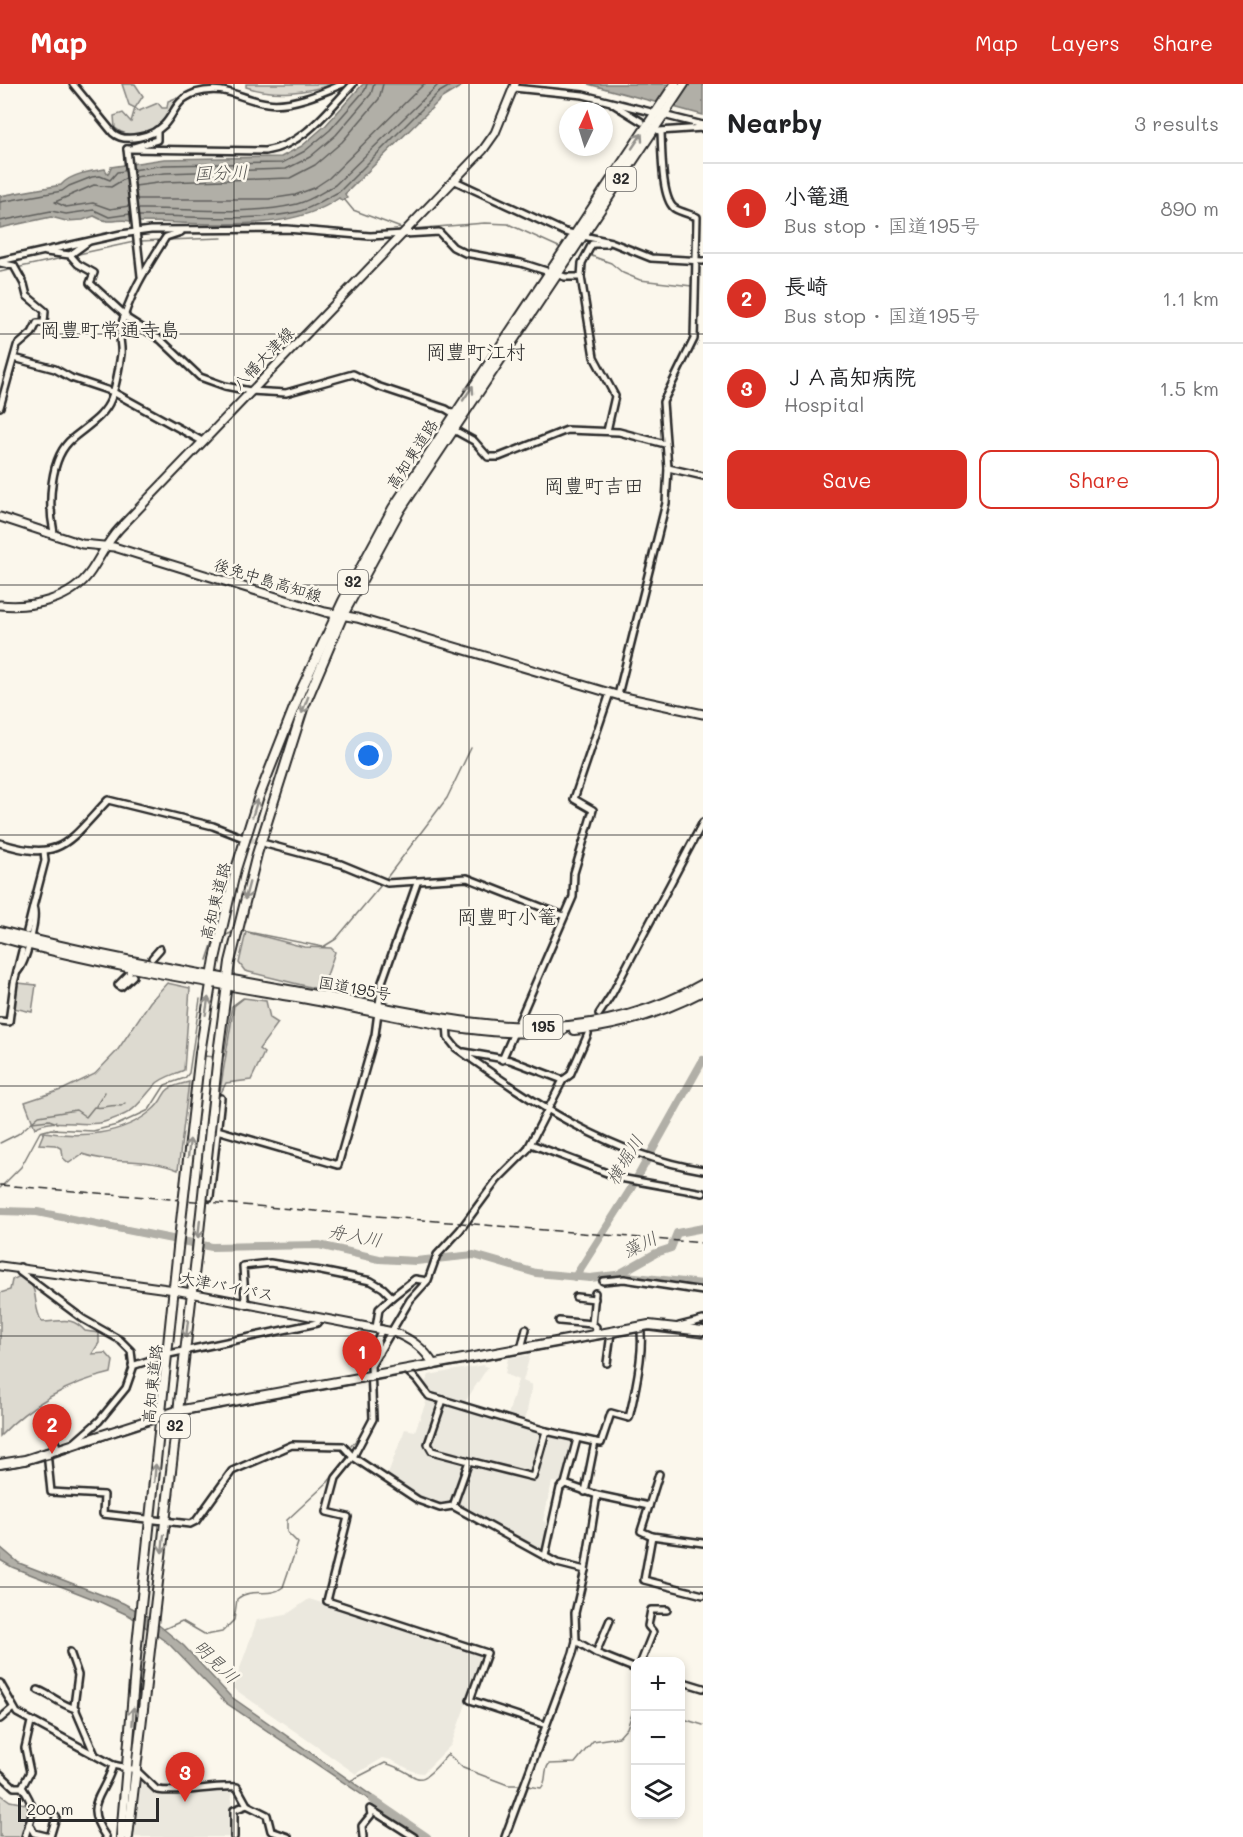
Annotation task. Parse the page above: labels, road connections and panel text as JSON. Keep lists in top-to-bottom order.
{
  "streets": {
    "highway": [
      "32",
      "高知東道路",
      "国道195号",
      "195"
    ],
    "main road": ["八幡大津線", "後免中島高知線", "大津バイパス"]
  },
  "crossings": [
    ["八幡大津線", "後免中島高知線"],
    ["高知東道路", "後免中島高知線"],
    ["高知東道路", "国道195号"],
    ["高知東道路", "大津バイパス"]
  ],
  "districts": [
    "岡豊町常通寺島",
    "岡豊町江村",
    "岡豊町吉田",
    "岡豊町小篭"
  ],
  "water": [
    "国分川",
    "横堀川",
    "舟入川",
    "藻川",
    "明見川"
  ],
  "scale_bar": "200 m",
  "north": "top",
  "page": {
    "header": "Map",
    "nav": ["Map", "Layers", "Share"],
    "heading": ["Nearby", "3 results"],
    "list": [
      {
        "mark": "1",
        "name": "小篭通",
        "note": "Bus stop · 国道195号",
        "value": "890 m"
      },
      {
        "mark": "2",
        "name": "長崎",
        "note": "Bus stop · 国道195号",
        "value": "1.1 km"
      },
      {
        "mark": "3",
        "name": "ＪＡ高知病院",
        "note": "Hospital",
        "value": "1.5 km"
      }
    ],
    "buttons": ["Save", "Share"],
    "pins": ["1", "2", "3"],
    "map_buttons": ["+", "−"],
    "scale": "200 m"
  }
}
